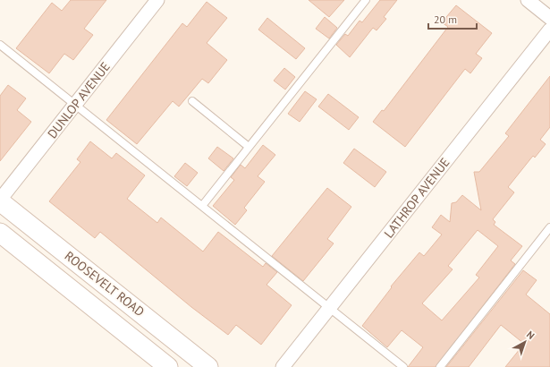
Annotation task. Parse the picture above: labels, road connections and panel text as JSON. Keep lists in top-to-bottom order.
{
  "streets": {
    "main road": ["ROOSEVELT ROAD"],
    "street": ["DUNLOP AVENUE", "LATHROP AVENUE"]
  },
  "crossings": [
    ["DUNLOP AVENUE", "ROOSEVELT ROAD"]
  ],
  "scale_bar": "20 m",
  "north": "top right"
}
